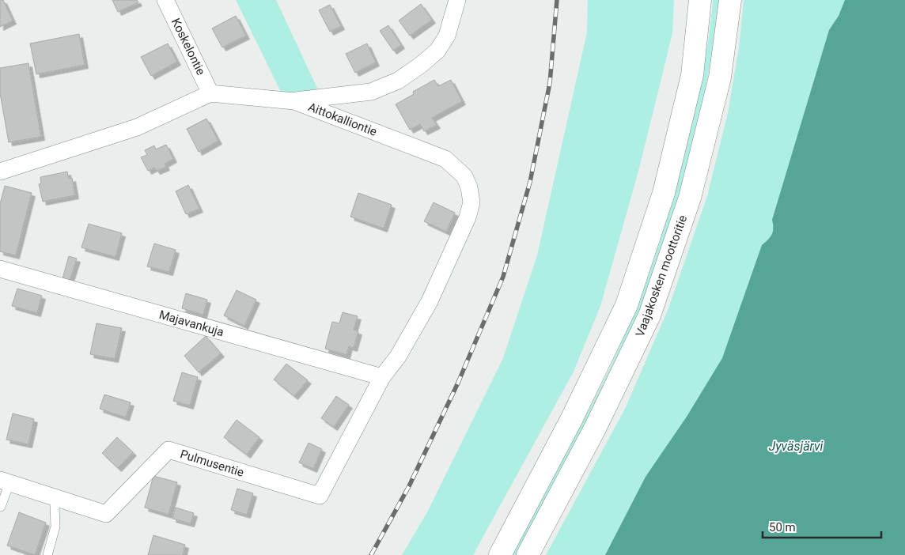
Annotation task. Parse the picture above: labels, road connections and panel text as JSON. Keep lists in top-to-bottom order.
{
  "streets": {
    "highway": ["Vaajakosken moottoritie"],
    "street": [
      "Koskelontie",
      "Aittokalliontie",
      "Majavankuja",
      "Pulmusentie"
    ]
  },
  "crossings": [
    ["Koskelontie", "Aittokalliontie"],
    ["Aittokalliontie", "Majavankuja"],
    ["Aittokalliontie", "Pulmusentie"],
    ["Majavankuja", "Pulmusentie"]
  ],
  "water": ["Jyväsjärvi"],
  "scale_bar": "50 m"
}
